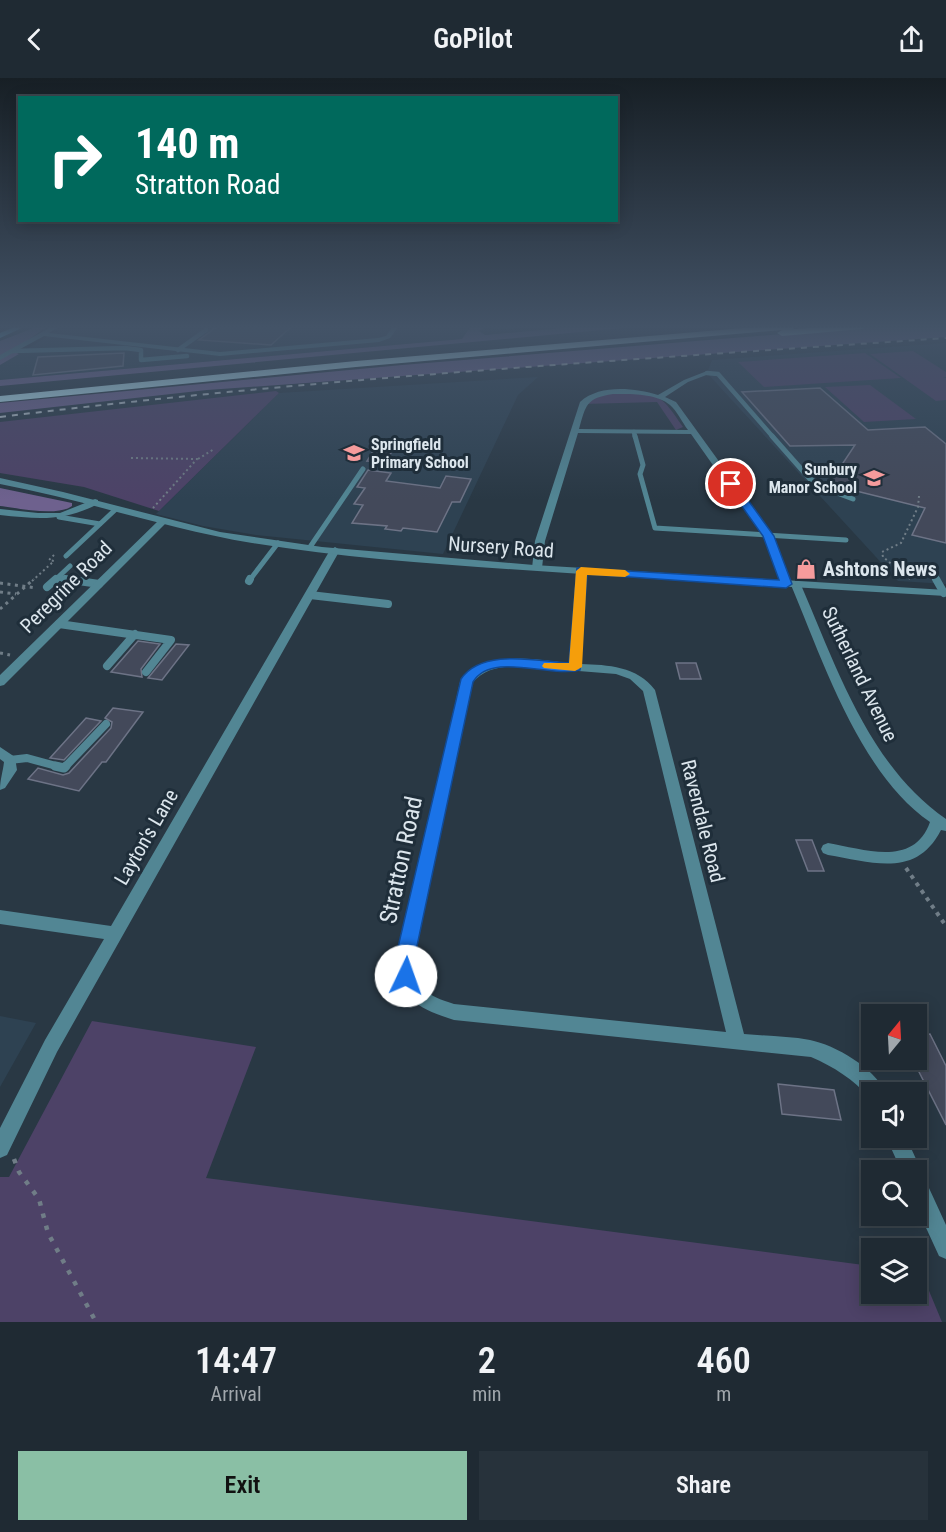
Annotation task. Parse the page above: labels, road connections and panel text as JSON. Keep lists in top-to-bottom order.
{
  "streets": {
    "street": [
      "Nursery Road",
      "Peregrine Road",
      "Sutherland Avenue",
      "Ravendale Road",
      "Layton's Lane",
      "Stratton Road"
    ]
  },
  "crossings": [
    ["Nursery Road", "Peregrine Road"],
    ["Nursery Road", "Sutherland Avenue"],
    ["Nursery Road", "Layton's Lane"],
    ["Ravendale Road", "Stratton Road"]
  ],
  "places": {
    "school or university": ["Springfield Primary School", "Sunbury Manor School"],
    "shop": ["Ashtons News"]
  },
  "north": "top",
  "page": {
    "header": "GoPilot",
    "turn": ["140 m", "Stratton Road"],
    "eta": [
      "14:47",
      "Arrival",
      "2",
      "min",
      "460",
      "m"
    ],
    "buttons": ["Exit", "Share"]
  }
}
